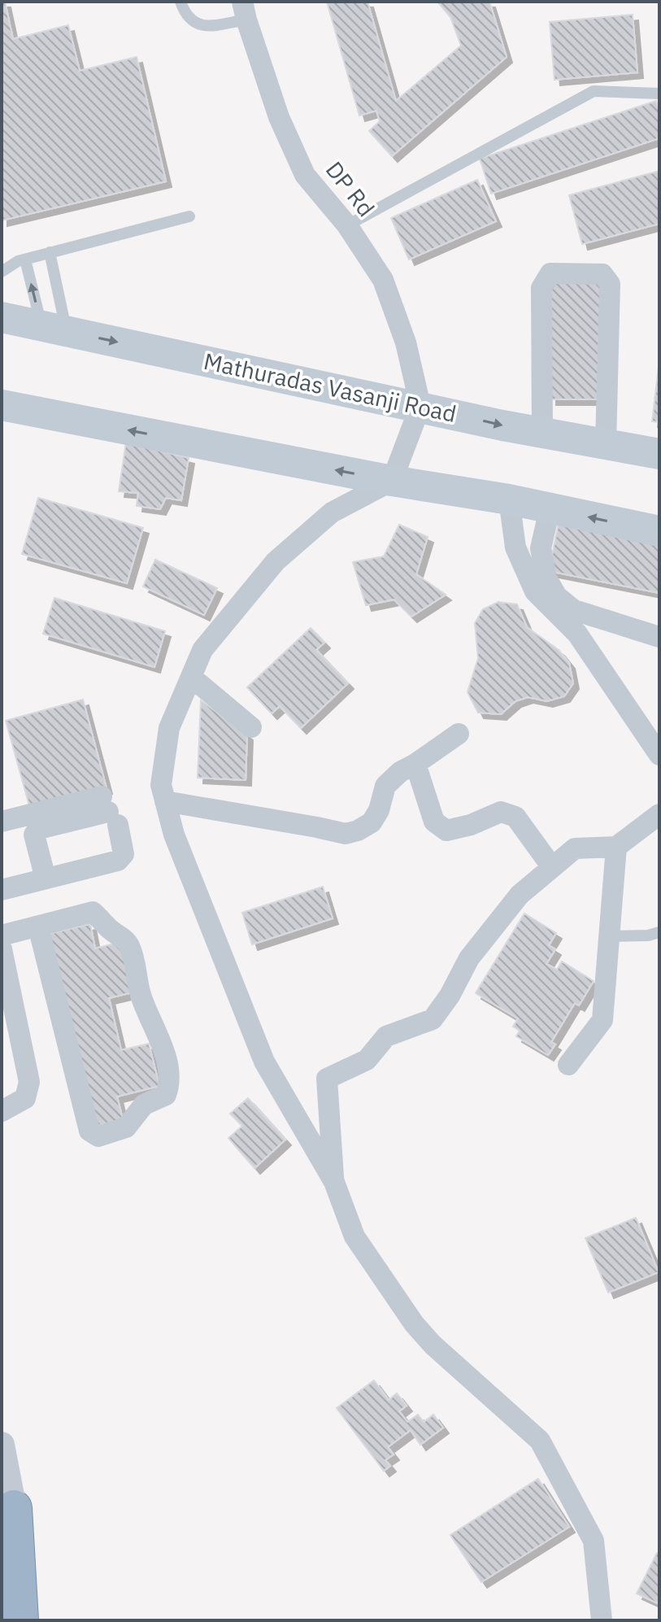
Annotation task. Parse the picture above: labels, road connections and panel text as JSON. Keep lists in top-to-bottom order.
{
  "streets": {
    "main road": ["Mathuradas Vasanji Road"],
    "street": ["DP Rd"]
  },
  "crossings": [
    ["DP Rd", "Mathuradas Vasanji Road"]
  ]
}
